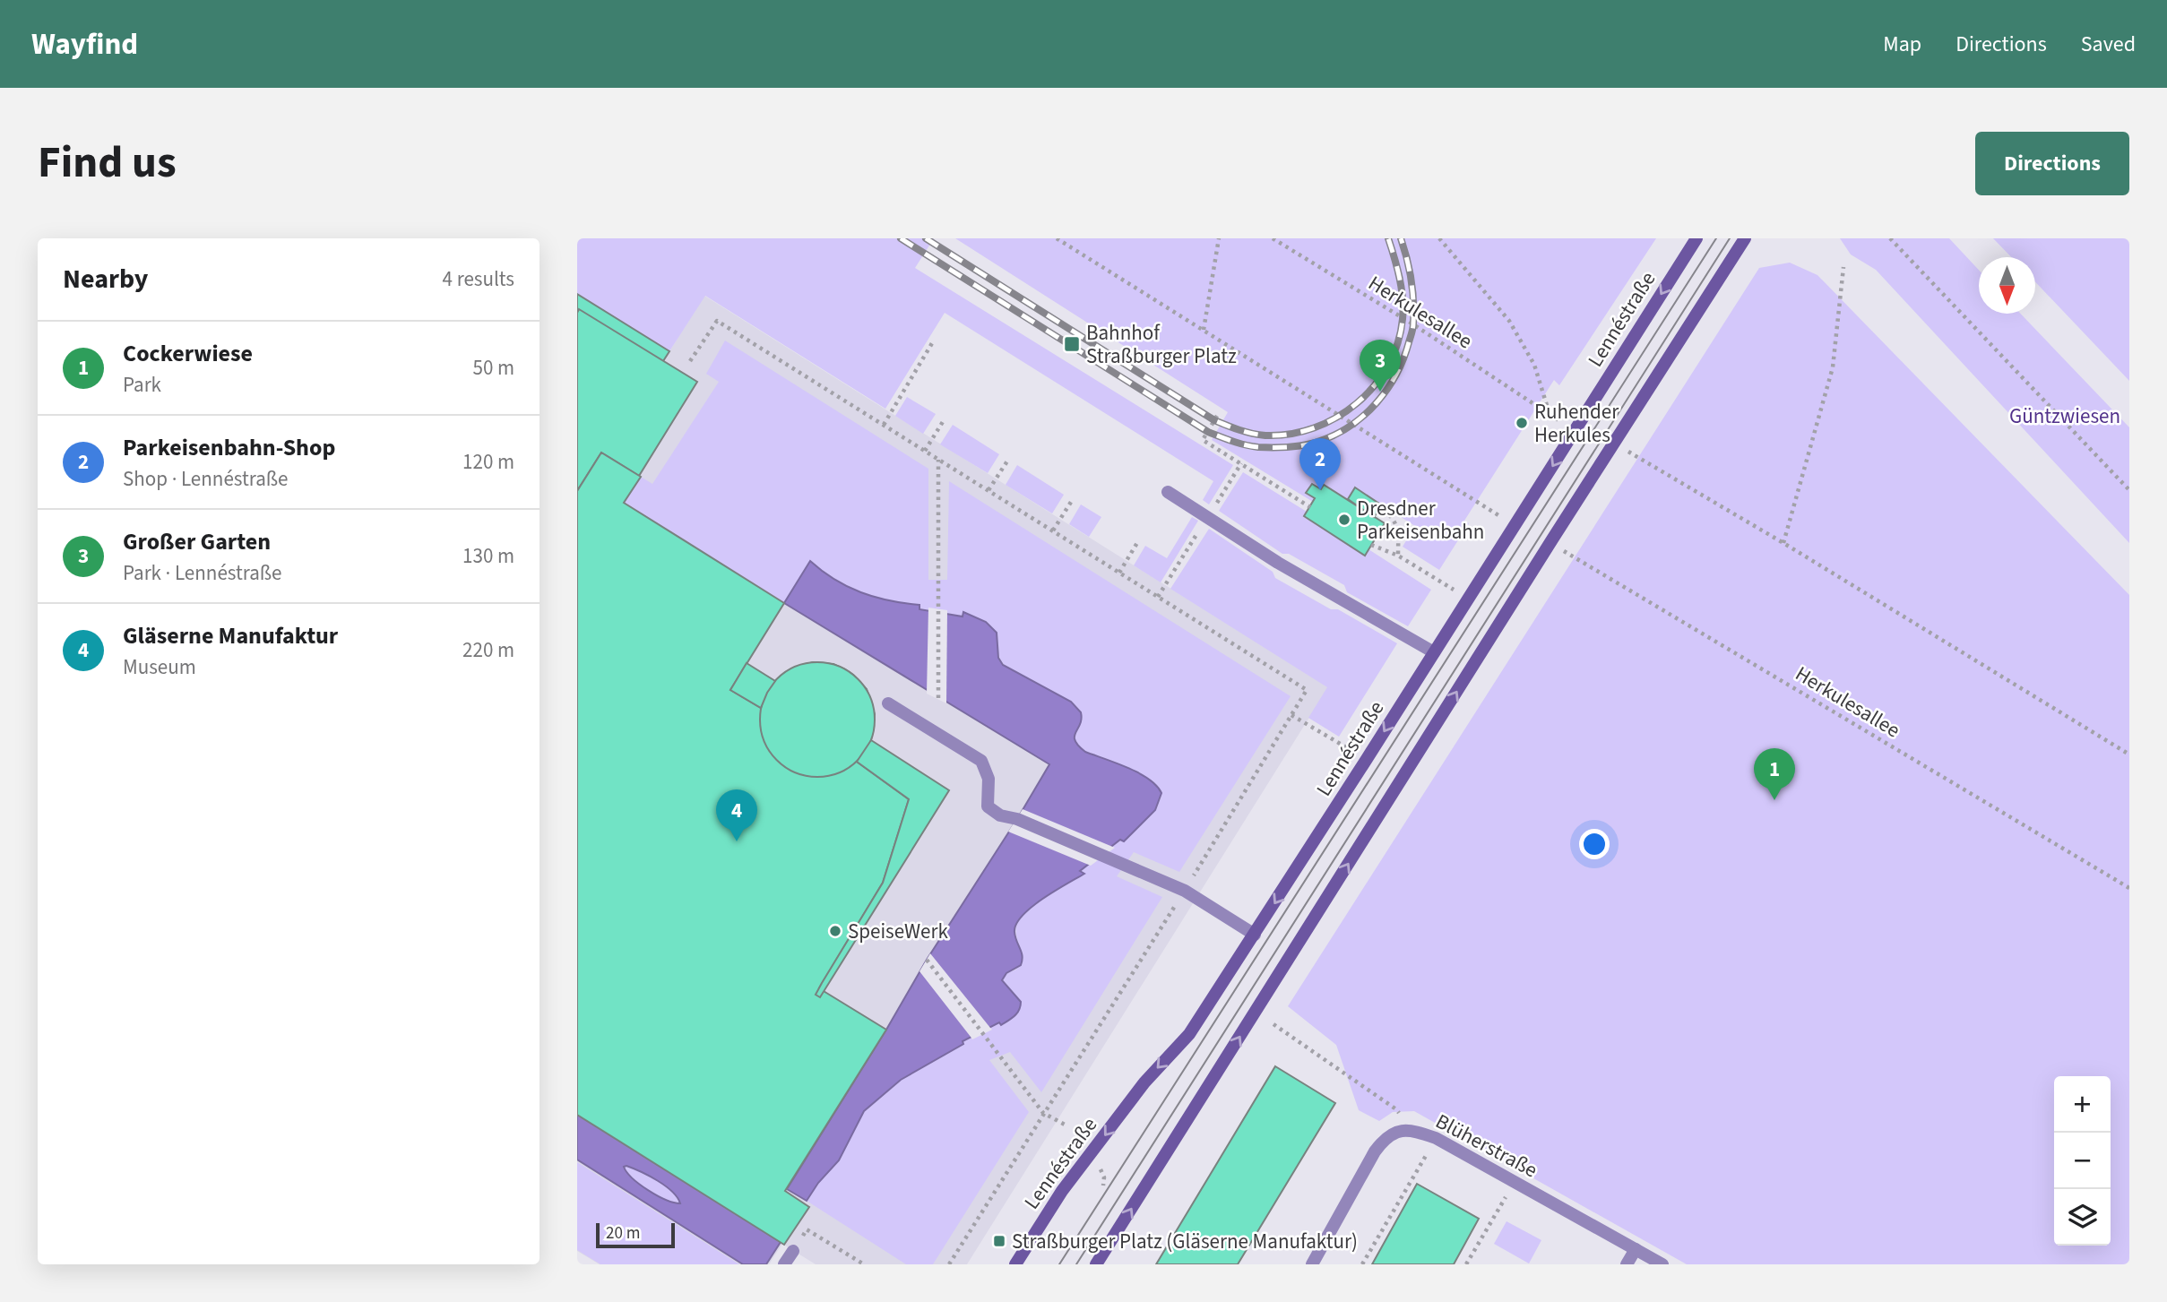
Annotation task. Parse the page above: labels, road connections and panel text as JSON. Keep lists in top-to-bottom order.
{
  "streets": {
    "main road": ["Lennéstraße"],
    "street": ["Blüherstraße"],
    "path": ["Herkulesallee"]
  },
  "parks": ["Güntzwiesen"],
  "places": {
    "transit": ["Bahnhof Straßburger Platz", "Straßburger Platz (Gläserne Manufaktur)"],
    "other": ["Ruhender Herkules", "Dresdner Parkeisenbahn", "SpeiseWerk"]
  },
  "scale_bar": "20 m",
  "north": "bottom",
  "page": {
    "header": "Wayfind",
    "nav": ["Map", "Directions", "Saved"],
    "title": "Find us",
    "buttons": "Directions",
    "heading": ["Nearby", "4 results"],
    "list": [
      {
        "mark": "1",
        "name": "Cockerwiese",
        "note": "Park",
        "value": "50 m"
      },
      {
        "mark": "2",
        "name": "Parkeisenbahn-Shop",
        "note": "Shop · Lennéstraße",
        "value": "120 m"
      },
      {
        "mark": "3",
        "name": "Großer Garten",
        "note": "Park · Lennéstraße",
        "value": "130 m"
      },
      {
        "mark": "4",
        "name": "Gläserne Manufaktur",
        "note": "Museum",
        "value": "220 m"
      }
    ],
    "pins": [
      "3",
      "2",
      "1",
      "4"
    ],
    "map_buttons": ["+", "−"],
    "scale": "20 m"
  }
}
